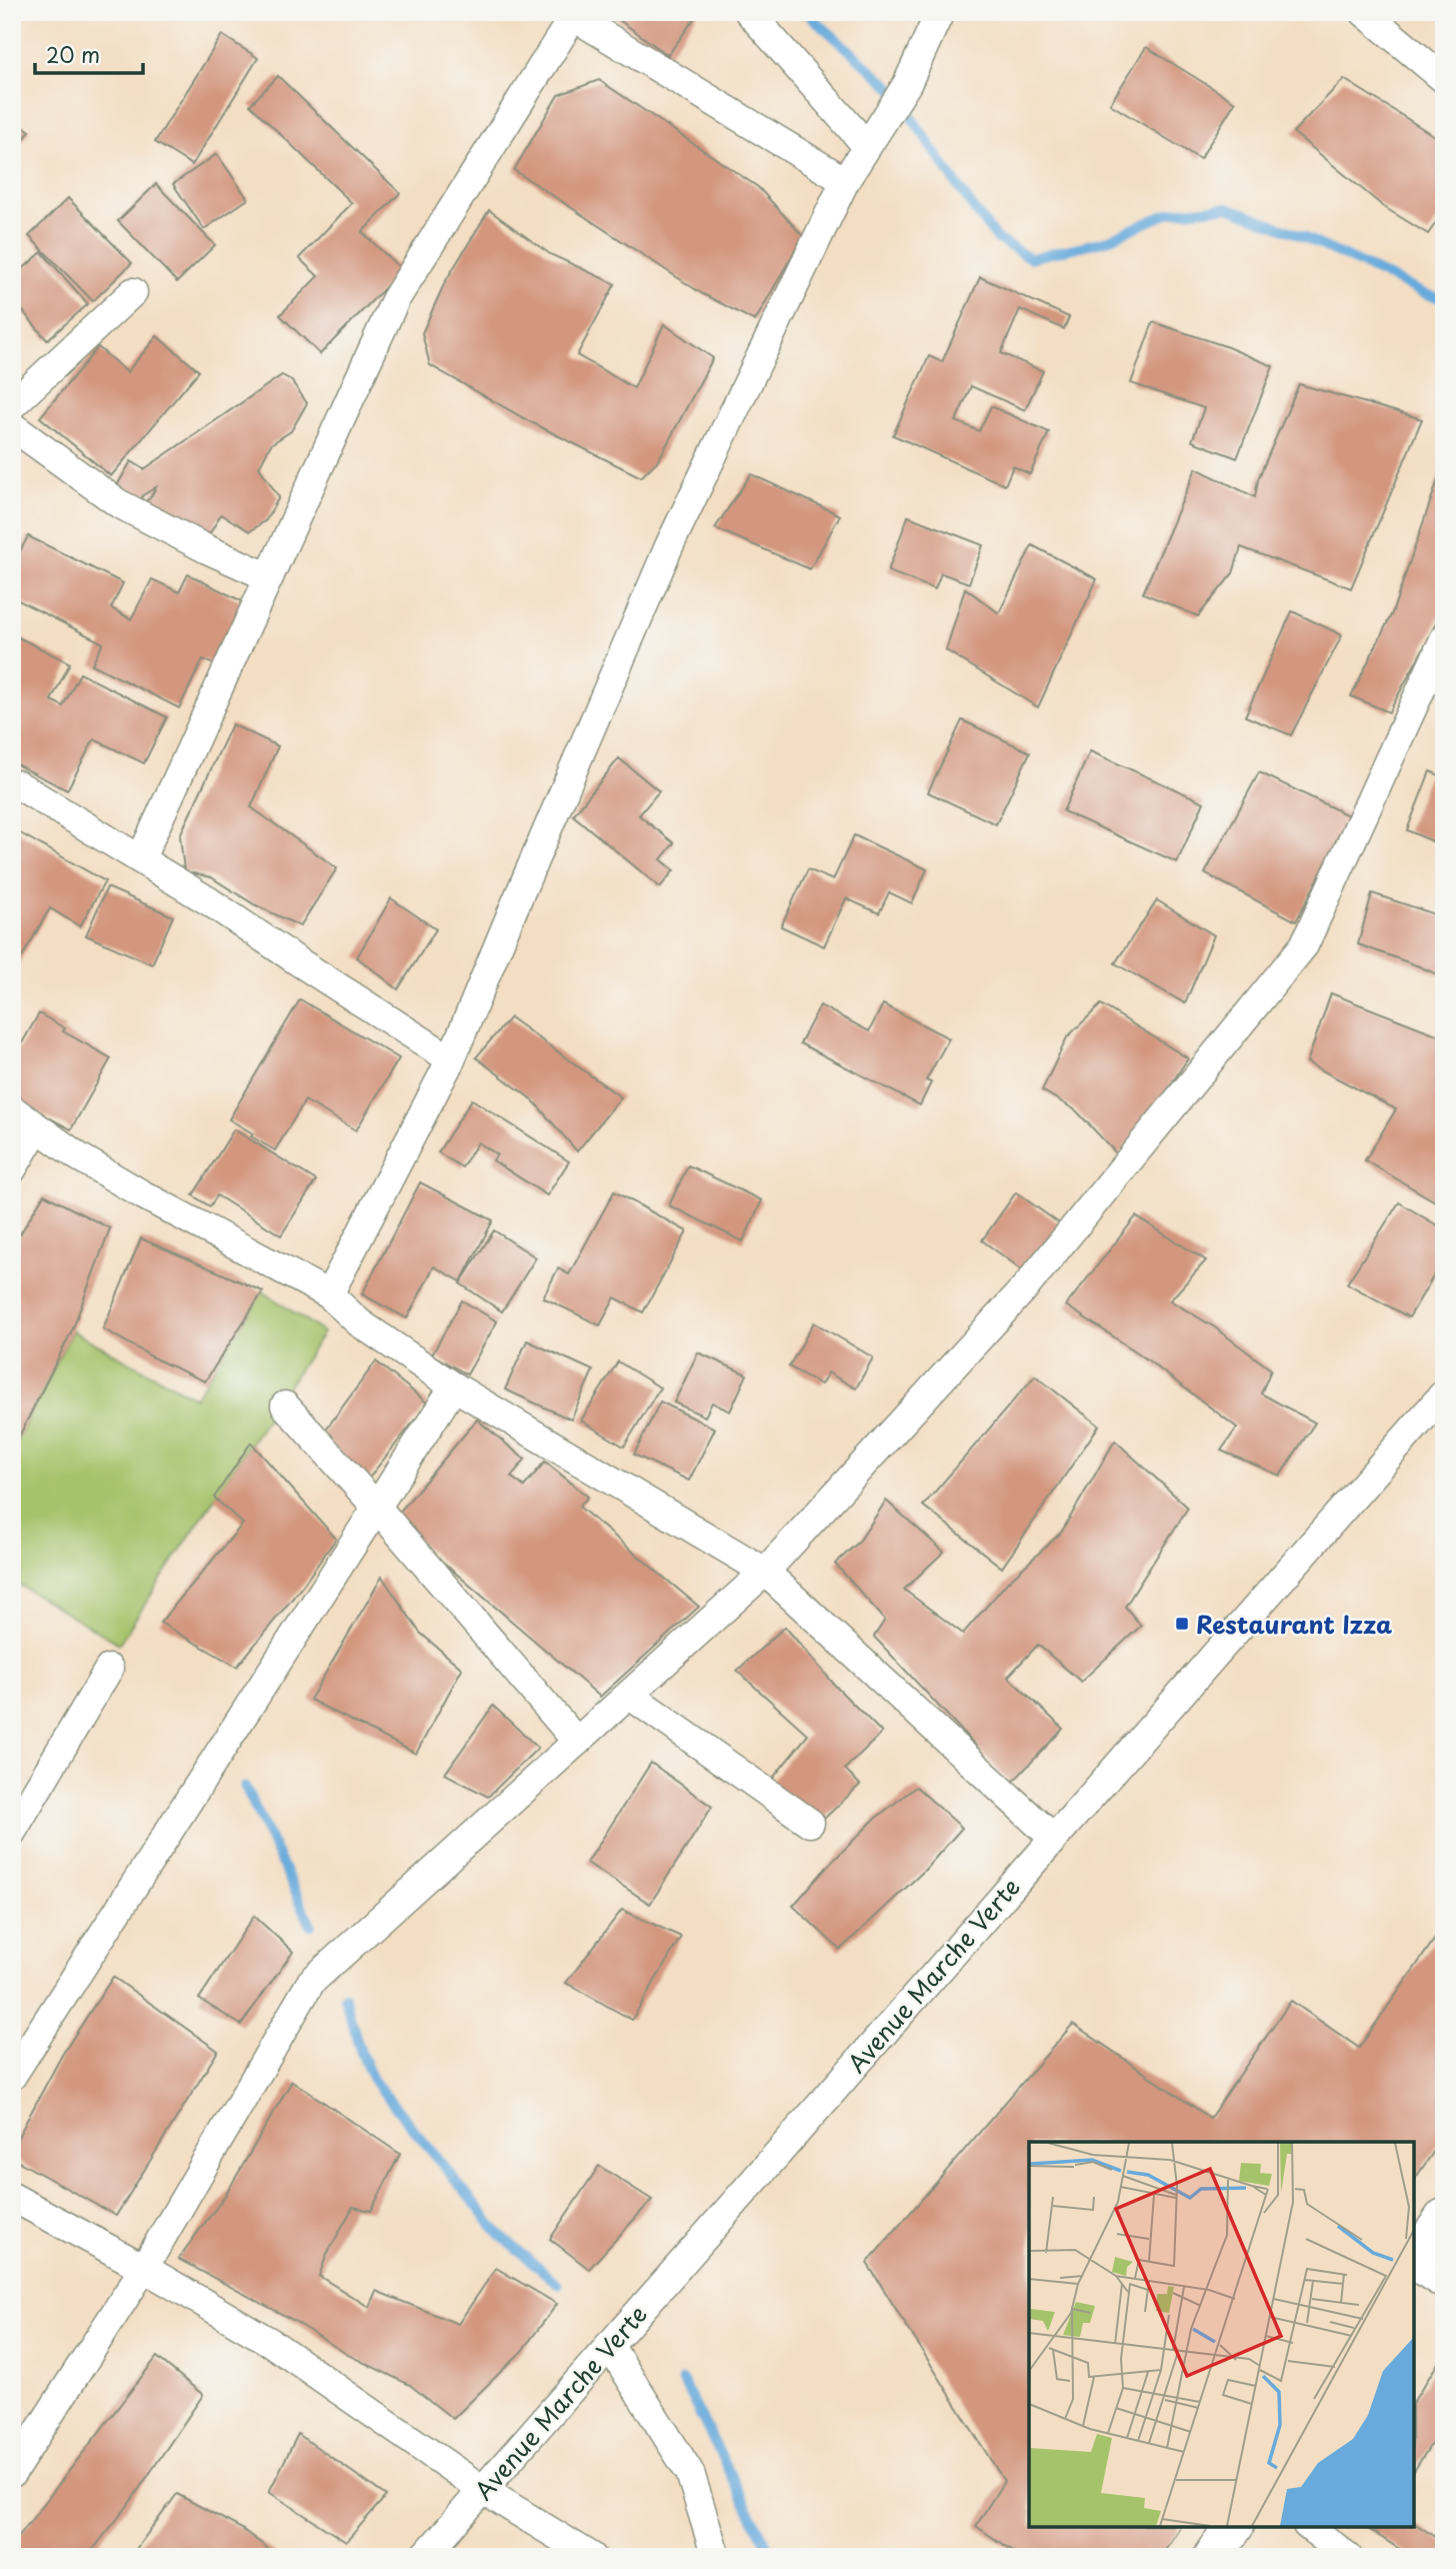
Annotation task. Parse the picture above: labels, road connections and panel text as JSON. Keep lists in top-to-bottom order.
{
  "streets": {
    "street": ["Avenue Marche Verte"]
  },
  "places": {
    "transit": ["Restaurant Izza"]
  },
  "scale_bar": "20 m"
}
